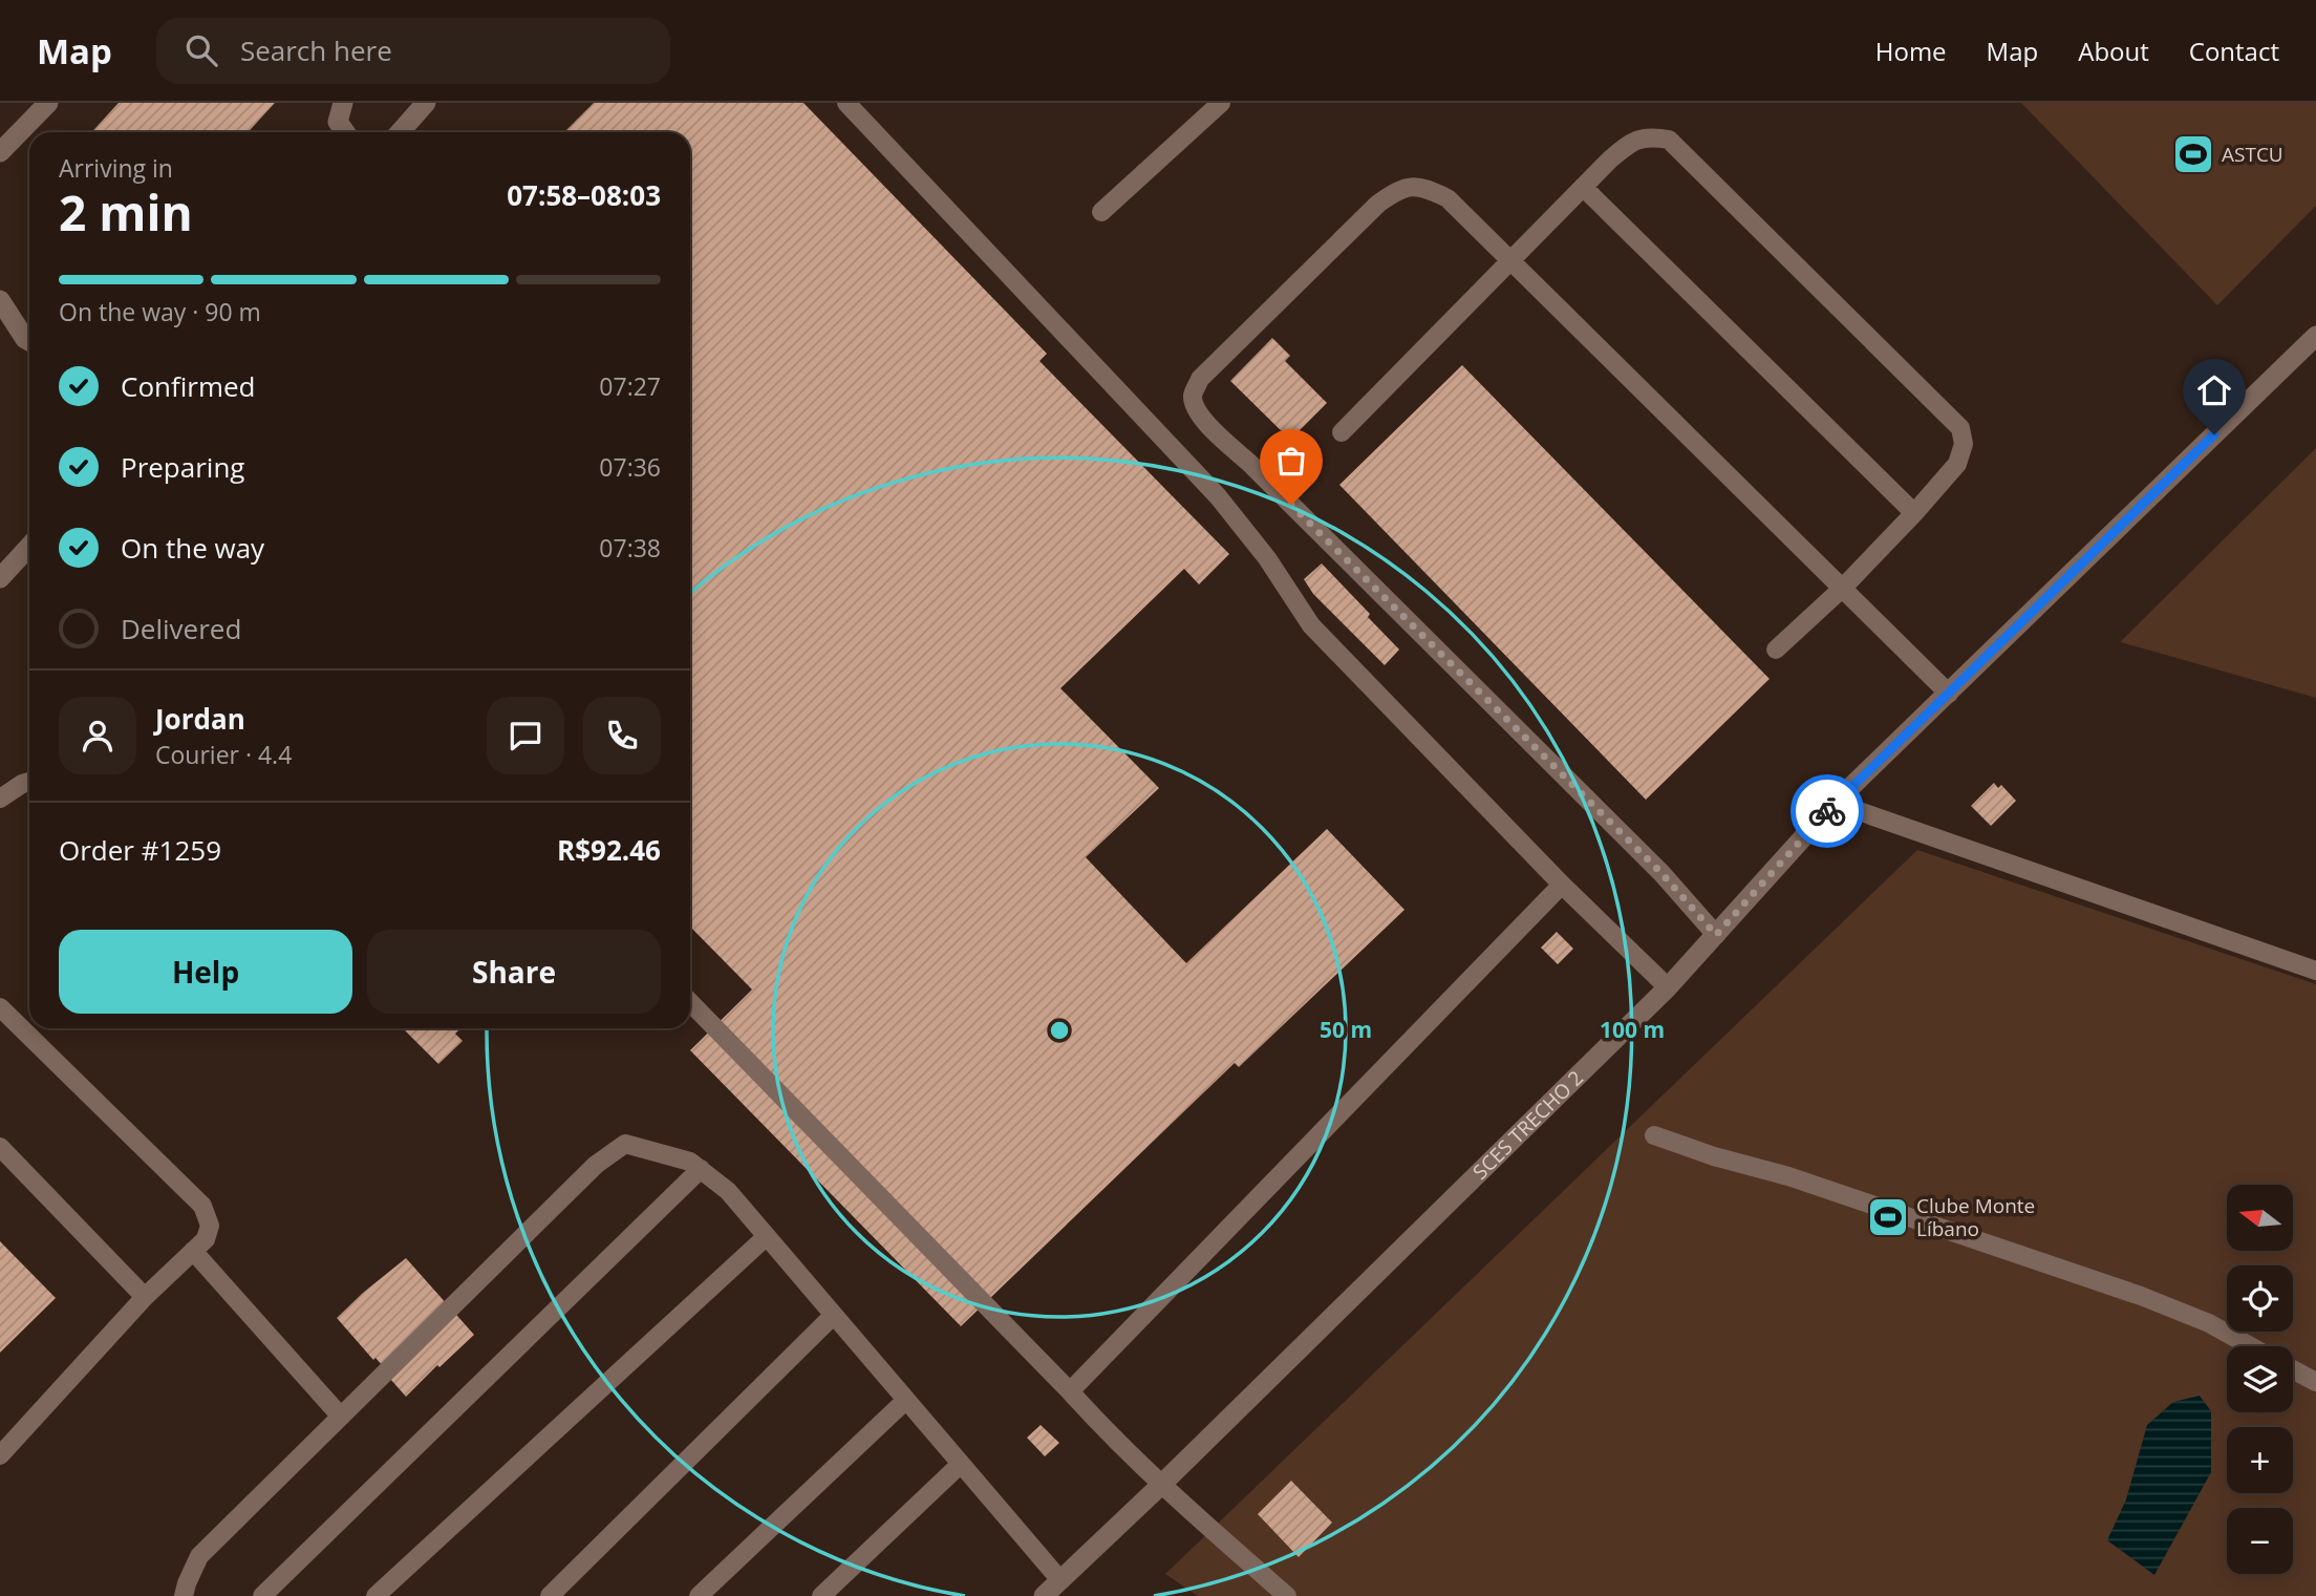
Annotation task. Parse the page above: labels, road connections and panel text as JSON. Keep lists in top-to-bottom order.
{
  "streets": {
    "street": ["SCES TRECHO 2"]
  },
  "places": {
    "sports": ["ASTCU", "Clube Monte Líbano"]
  },
  "north": "left",
  "page": {
    "header": "Map",
    "search": "Search here",
    "nav": [
      "Home",
      "Map",
      "About",
      "Contact"
    ],
    "heading": ["2 min", "Arriving in", "07:58–08:03"],
    "panel": [
      "Jordan",
      "Courier · 4.4",
      "Order #1259",
      "R$92.46"
    ],
    "bar": "On the way · 90 m",
    "list": [
      ["Confirmed", "07:27"],
      ["Preparing", "07:36"],
      ["On the way", "07:38"],
      "Delivered"
    ],
    "buttons": ["Help", "Share"],
    "map_buttons": ["+", "−"]
  },
  "rings": ["50 m", "100 m"]
}
